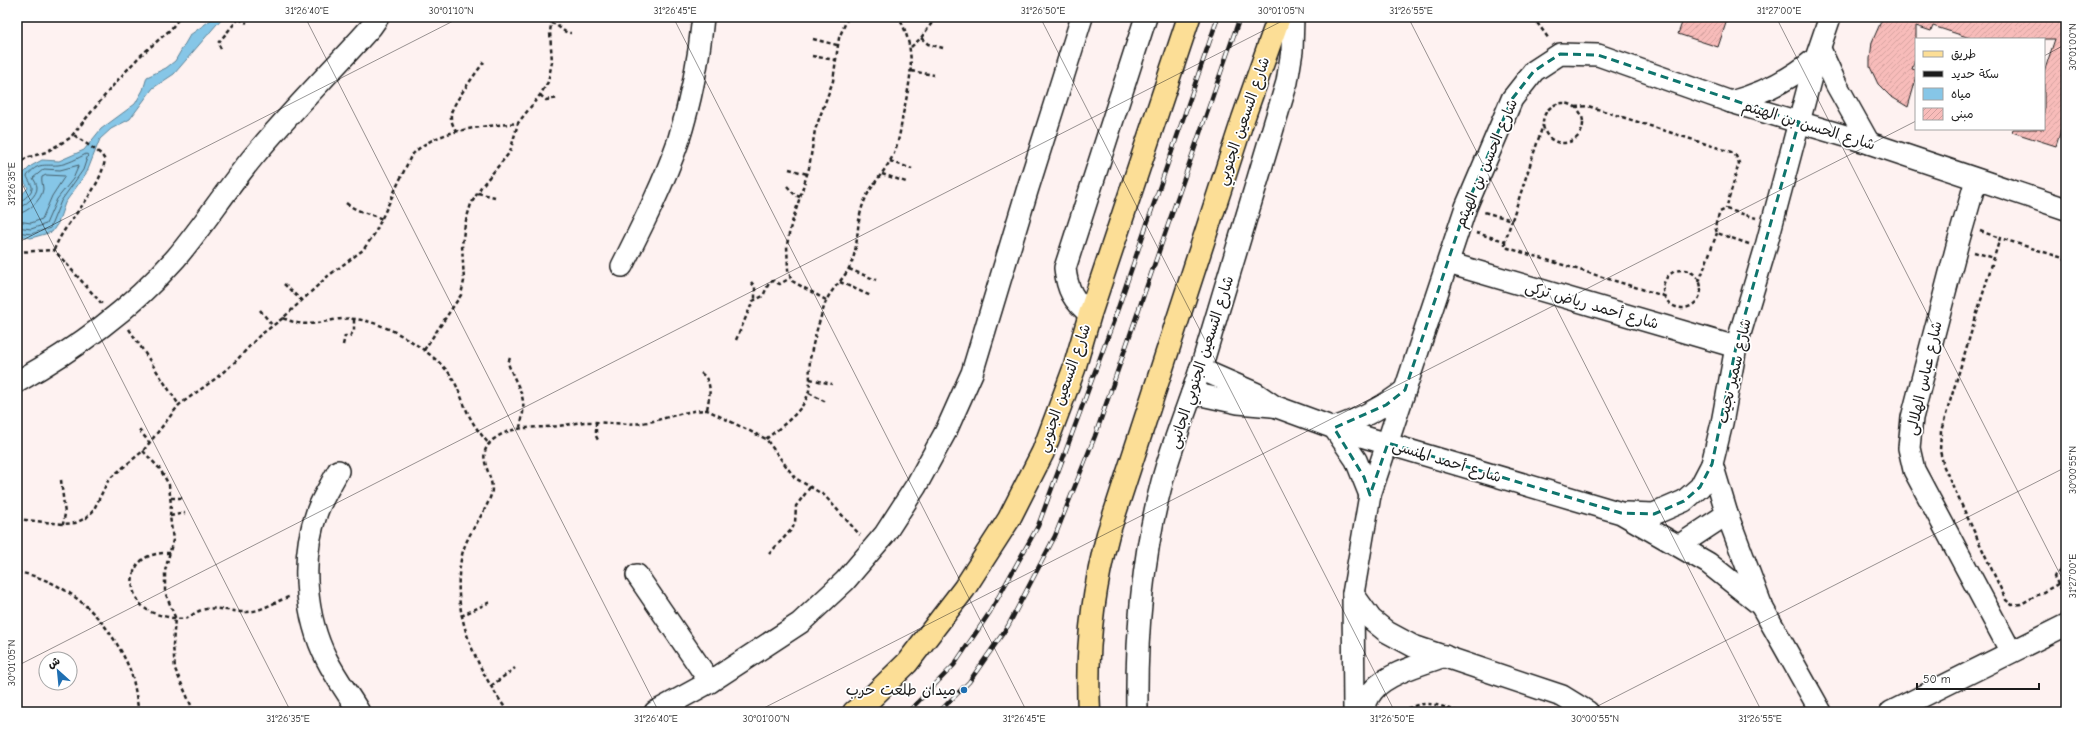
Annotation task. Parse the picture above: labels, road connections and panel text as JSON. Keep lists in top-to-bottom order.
{
  "streets": {
    "main road": ["شارع التسعين الجنوبي"],
    "street": [
      "شارع الحسن بن الهيثم",
      "شارع أحمد رياض تركى",
      "شارع التسعين الجنوبي الجانبى",
      "شارع سمير نجيب",
      "شارع عباس الهلالى",
      "شارع أحمد المنسى"
    ]
  },
  "crossings": [
    ["شارع الحسن بن الهيثم", "شارع أحمد رياض تركى"],
    ["شارع الحسن بن الهيثم", "شارع سمير نجيب"],
    ["شارع الحسن بن الهيثم", "شارع عباس الهلالى"],
    ["شارع الحسن بن الهيثم", "شارع أحمد المنسى"],
    ["شارع أحمد رياض تركى", "شارع سمير نجيب"],
    ["شارع التسعين الجنوبي الجانبى", "شارع أحمد المنسى"],
    ["شارع سمير نجيب", "شارع أحمد المنسى"]
  ],
  "places": ["ميدان طلعت حرب"],
  "legend": [
    "طريق",
    "سكة حديد",
    "مياه",
    "مبنى"
  ],
  "scale_bar": "50 m",
  "north": "top left",
  "coordinates": [
    "31°26'40\"E",
    "30°01'10\"N",
    "31°26'45\"E",
    "31°26'50\"E",
    "30°01'05\"N",
    "31°26'55\"E",
    "31°27'00\"E",
    "30°01'00\"N",
    "31°26'35\"E",
    "30°00'55\"N"
  ]
}
